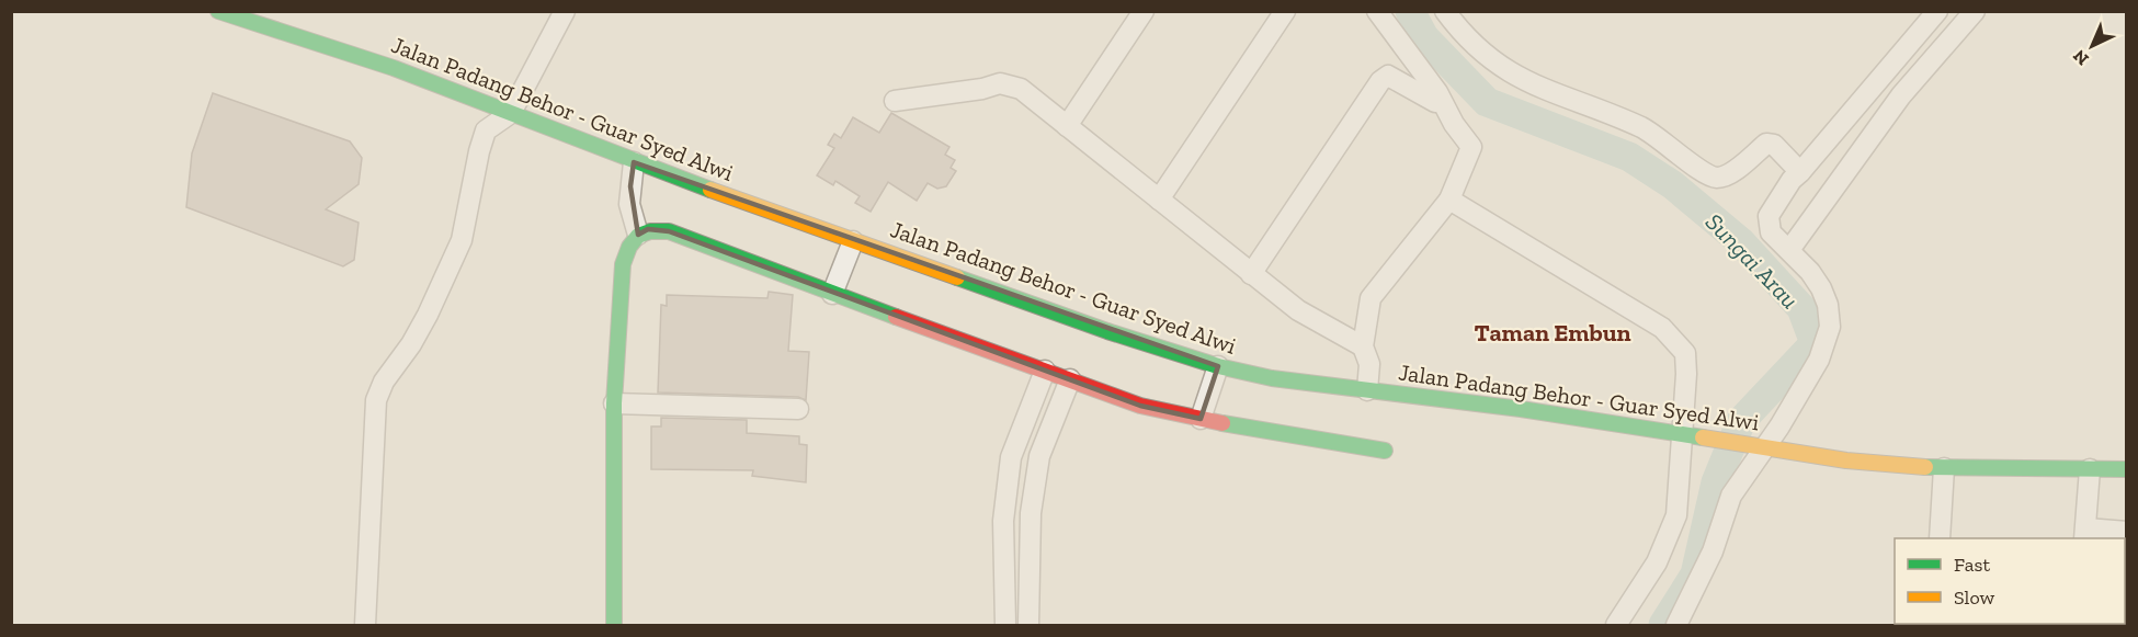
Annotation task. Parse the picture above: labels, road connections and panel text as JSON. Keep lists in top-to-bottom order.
{
  "streets": {
    "main road": ["Jalan Padang Behor - Guar Syed Alwi"]
  },
  "districts": ["Taman Embun"],
  "water": ["Sungai Arau"],
  "legend": ["Fast", "Slow"],
  "north": "bottom left"
}
